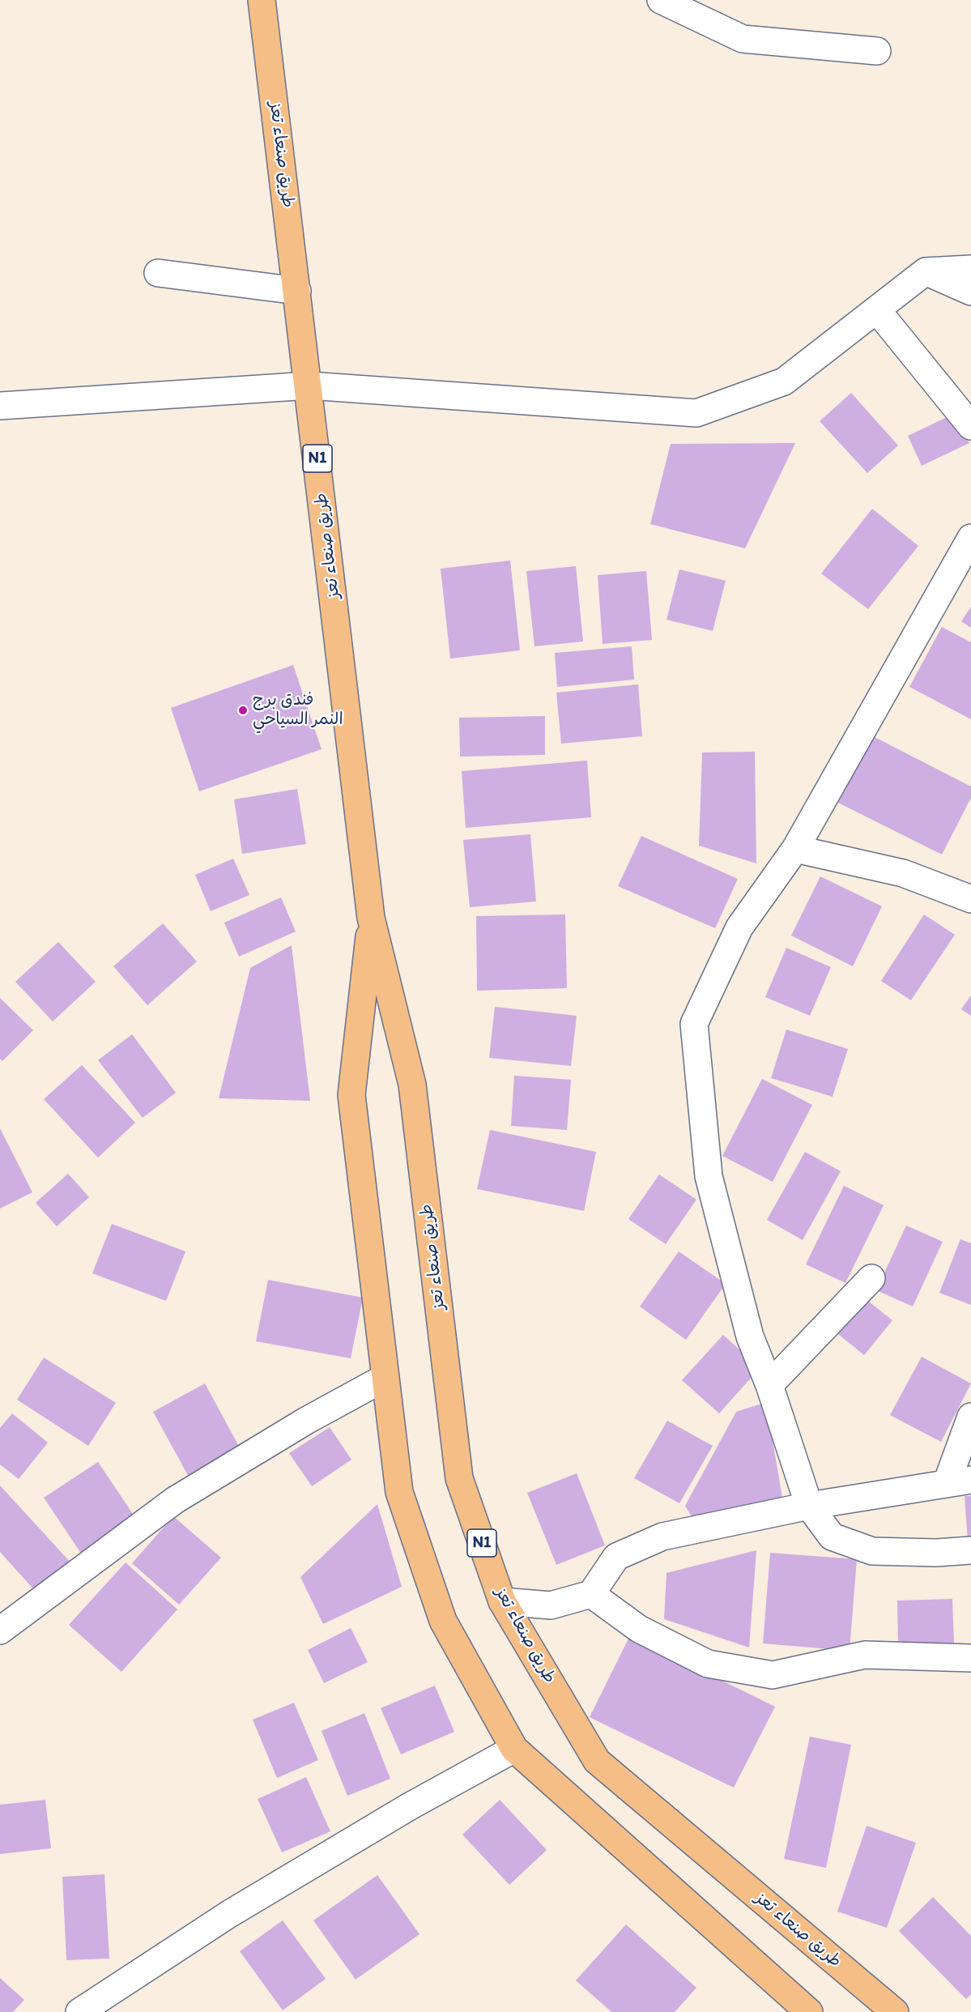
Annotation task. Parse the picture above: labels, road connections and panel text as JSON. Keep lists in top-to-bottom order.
{
  "streets": {
    "highway": ["طريق صنعاء تعز", "N1"]
  },
  "places": ["فندق برج النمر السياحي"]
}
